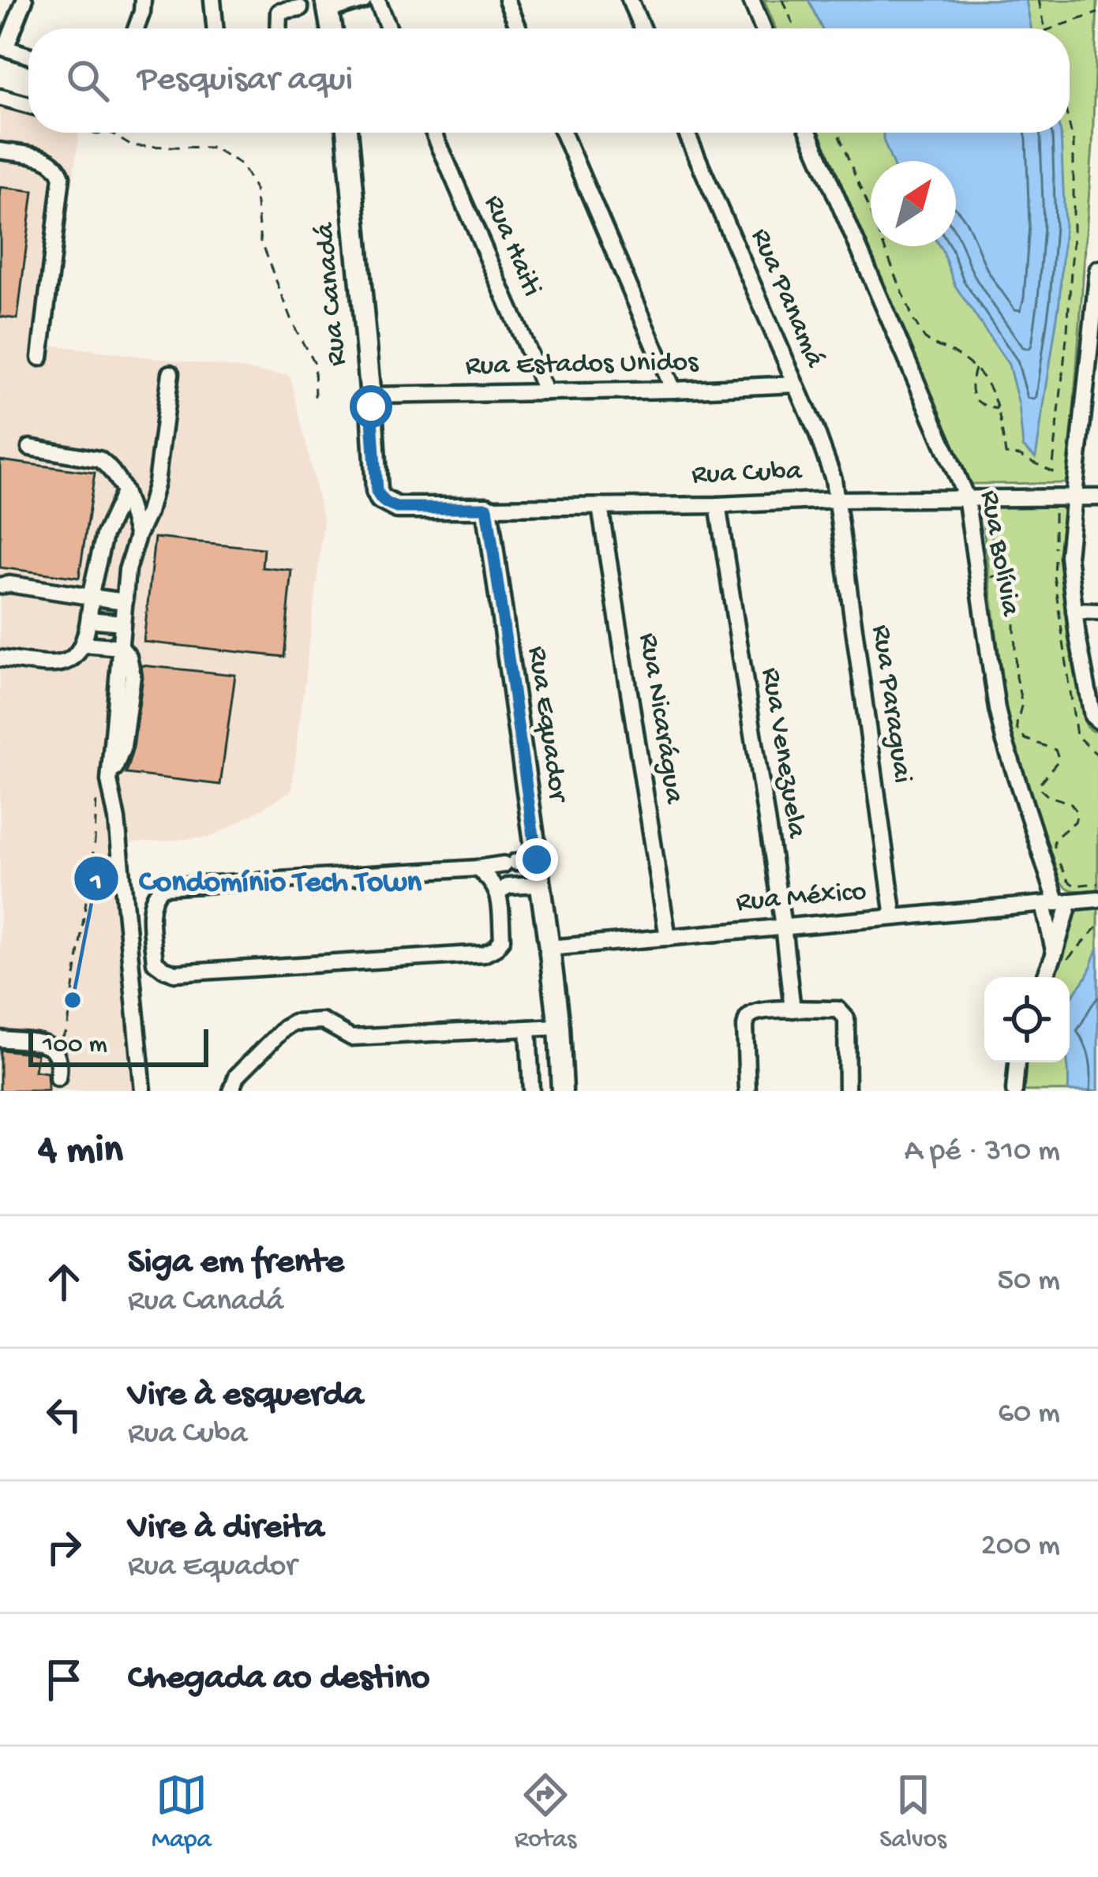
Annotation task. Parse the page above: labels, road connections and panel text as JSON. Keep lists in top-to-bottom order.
{
  "streets": {
    "main road": ["Rua Canadá", "Rua Cuba", "Rua Equador"],
    "street": [
      "Rua Haiti",
      "Rua Panamá",
      "Rua Estados Unidos",
      "Rua Bolívia",
      "Rua Paraguai",
      "Rua Nicarágua",
      "Rua Venezuela",
      "Rua México"
    ]
  },
  "crossings": [
    ["Rua Haiti", "Rua Estados Unidos"],
    ["Rua Canadá", "Rua Estados Unidos"],
    ["Rua Canadá", "Rua Cuba"],
    ["Rua Panamá", "Rua Estados Unidos"],
    ["Rua Panamá", "Rua Cuba"],
    ["Rua Panamá", "Rua Paraguai"],
    ["Rua Cuba", "Rua Bolívia"],
    ["Rua Cuba", "Rua Paraguai"],
    ["Rua Cuba", "Rua Nicarágua"],
    ["Rua Cuba", "Rua Equador"],
    ["Rua Cuba", "Rua Venezuela"],
    ["Rua Bolívia", "Rua México"],
    ["Rua Paraguai", "Rua México"],
    ["Rua Nicarágua", "Rua México"],
    ["Rua Equador", "Rua México"],
    ["Rua Venezuela", "Rua México"]
  ],
  "places": ["Condomínio Tech Town"],
  "scale_bar": "100 m",
  "north": "top right",
  "page": {
    "search": "Pesquisar aqui",
    "scale": "100 m",
    "heading": ["4 min", "A pé · 310 m"],
    "list": [
      ["Siga em frente", "Rua Canadá", "50 m"],
      ["Vire à esquerda", "Rua Cuba", "60 m"],
      ["Vire à direita", "Rua Equador", "200 m"],
      "Chegada ao destino"
    ],
    "nav": ["Mapa", "Rotas", "Salvos"]
  }
}
